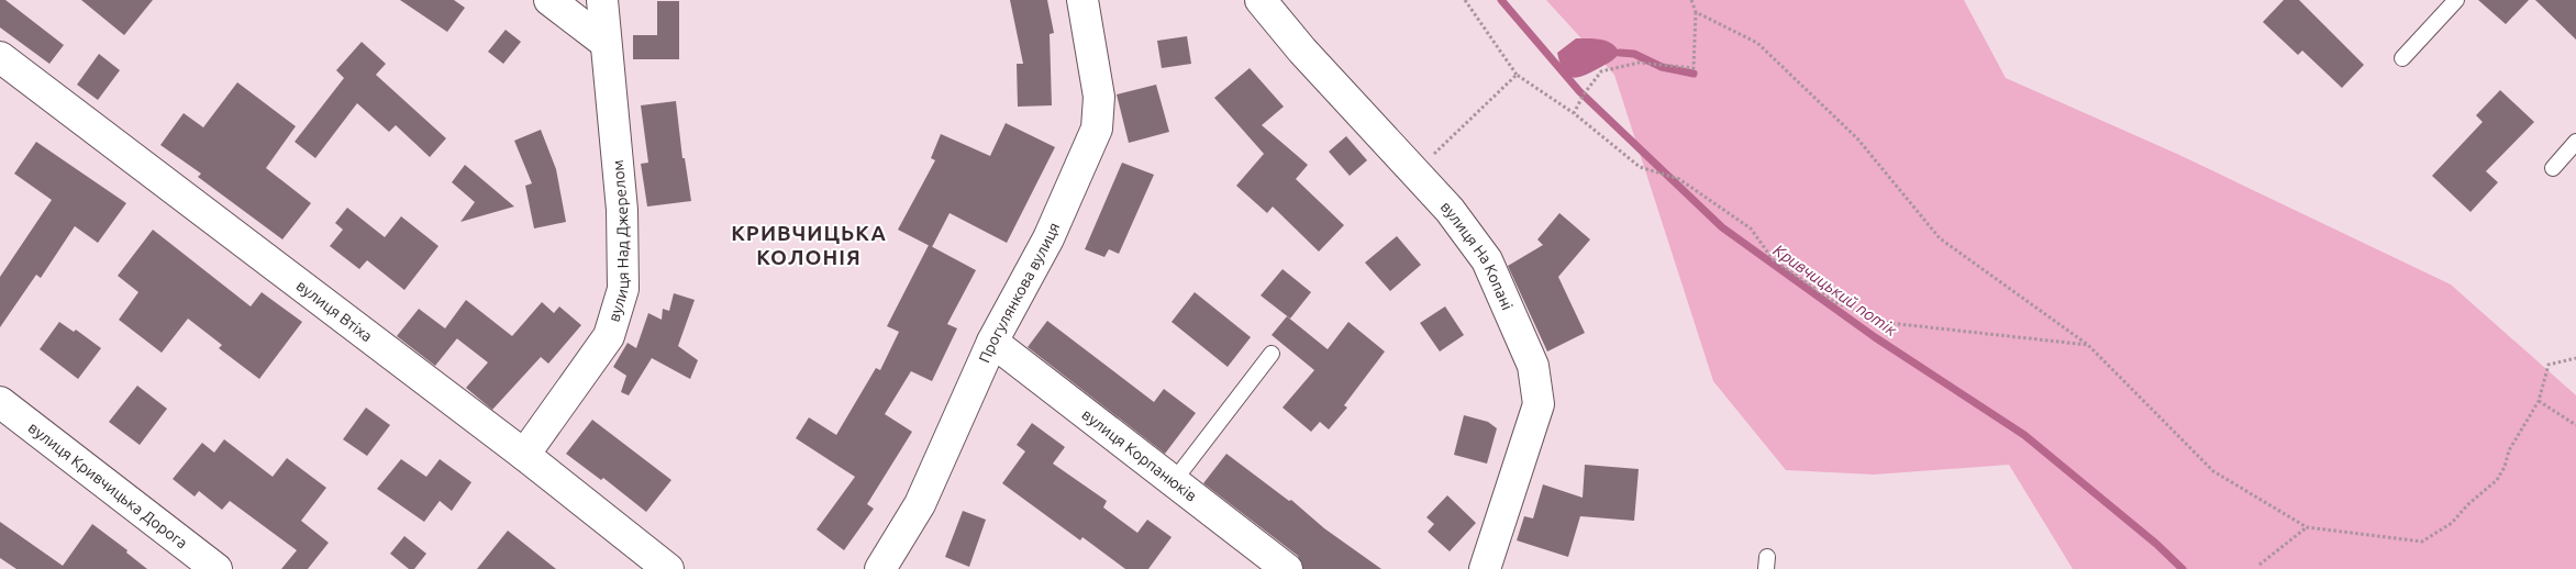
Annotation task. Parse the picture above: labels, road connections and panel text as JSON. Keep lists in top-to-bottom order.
{
  "streets": {
    "street": [
      "вулиця Над Джерелом",
      "вулиця На Копані",
      "Прогулянкова вулиця",
      "вулиця Втіха",
      "вулиця Корпанюків",
      "вулиця Кривчицька Дорога"
    ]
  },
  "crossings": [
    ["вулиця Над Джерелом", "вулиця Втіха"],
    ["Прогулянкова вулиця", "вулиця Корпанюків"]
  ],
  "districts": ["КРИВЧИЦЬКА КОЛОНІЯ"],
  "water": ["Кривчицький потік"]
}
